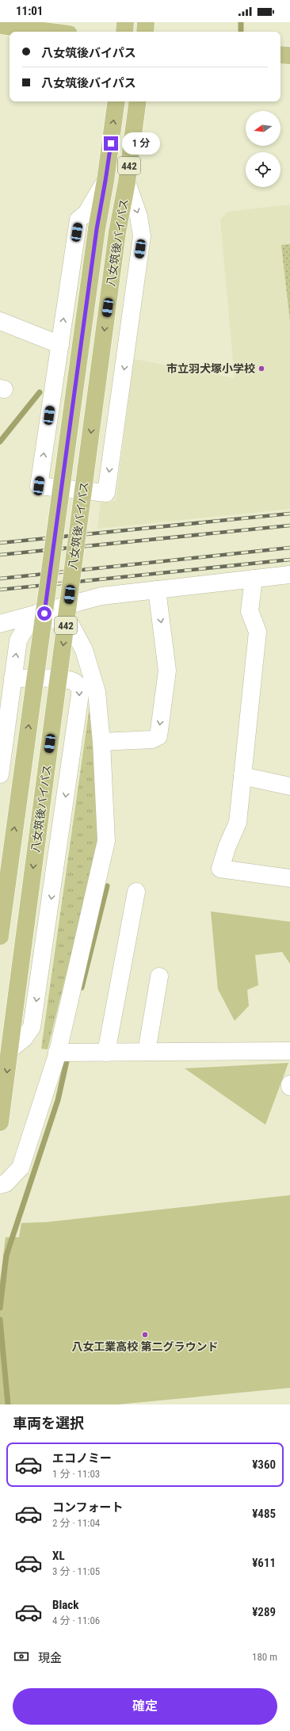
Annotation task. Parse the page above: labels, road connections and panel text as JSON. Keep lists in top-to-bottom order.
{
  "streets": {
    "highway": ["442", "八女筑後バイパス"]
  },
  "places": ["市立羽犬塚小学校", "八女工業高校 第二グラウンド"],
  "north": "left",
  "page": {
    "status": "11:01",
    "banner": ["八女筑後バイパス", "八女筑後バイパス"],
    "bubble": "1 分",
    "heading": "車両を選択",
    "list": [
      {
        "name": "エコノミー",
        "note": "1 分 · 11:03",
        "value": "¥360"
      },
      {
        "name": "コンフォート",
        "note": "2 分 · 11:04",
        "value": "¥485"
      },
      {
        "name": "XL",
        "note": "3 分 · 11:05",
        "value": "¥611"
      },
      {
        "name": "Black",
        "note": "4 分 · 11:06",
        "value": "¥289"
      }
    ],
    "pay": ["現金", "180 m"],
    "buttons": "確定"
  }
}
